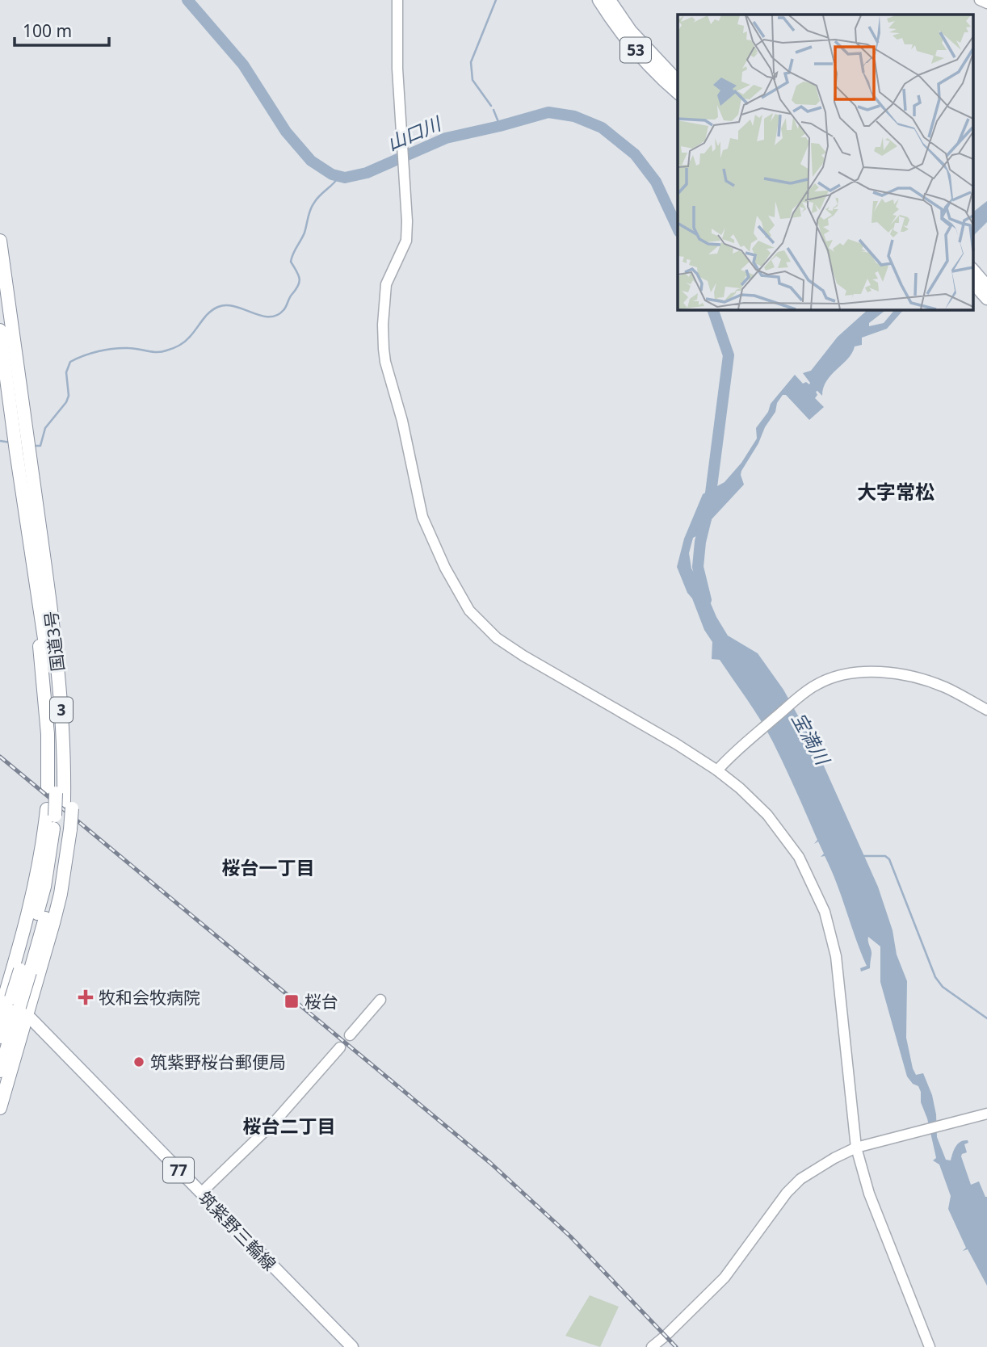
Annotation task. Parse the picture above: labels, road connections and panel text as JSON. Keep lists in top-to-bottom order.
{
  "streets": {
    "highway": ["国道3号"],
    "main road": ["53", "77", "筑紫野三輪線"]
  },
  "districts": ["大字常松", "桜台一丁目", "桜台二丁目"],
  "water": ["山口川", "宝満川"],
  "places": {
    "health": ["牧和会牧病院"],
    "transit": ["桜台"],
    "other": ["筑紫野桜台郵便局"]
  },
  "scale_bar": "100 m"
}
